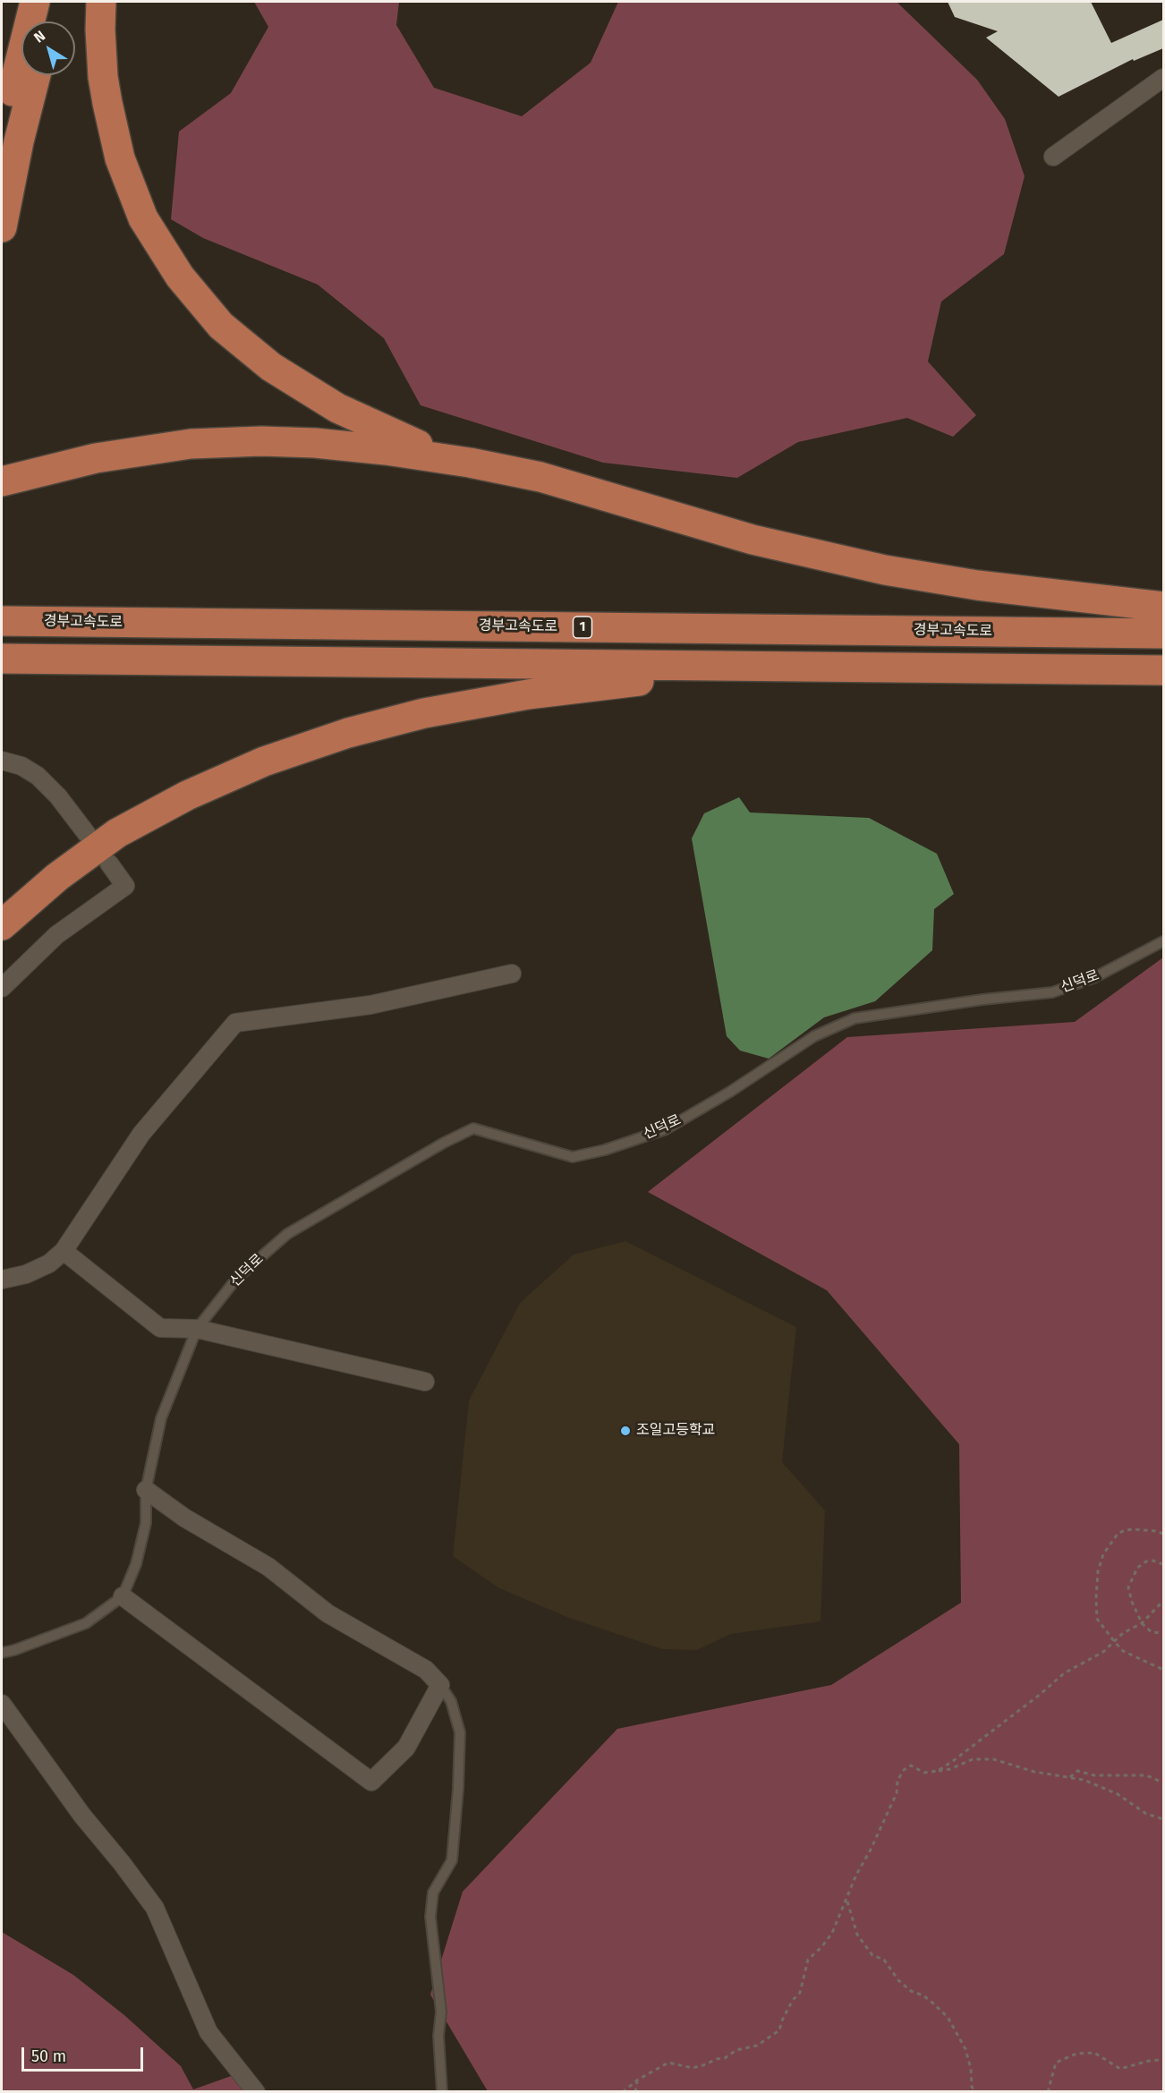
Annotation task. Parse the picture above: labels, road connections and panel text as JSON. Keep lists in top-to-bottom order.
{
  "streets": {
    "highway": ["경부고속도로", "1"],
    "lane": ["신덕로"]
  },
  "places": ["조일고등학교"],
  "scale_bar": "50 m",
  "north": "top left"
}
